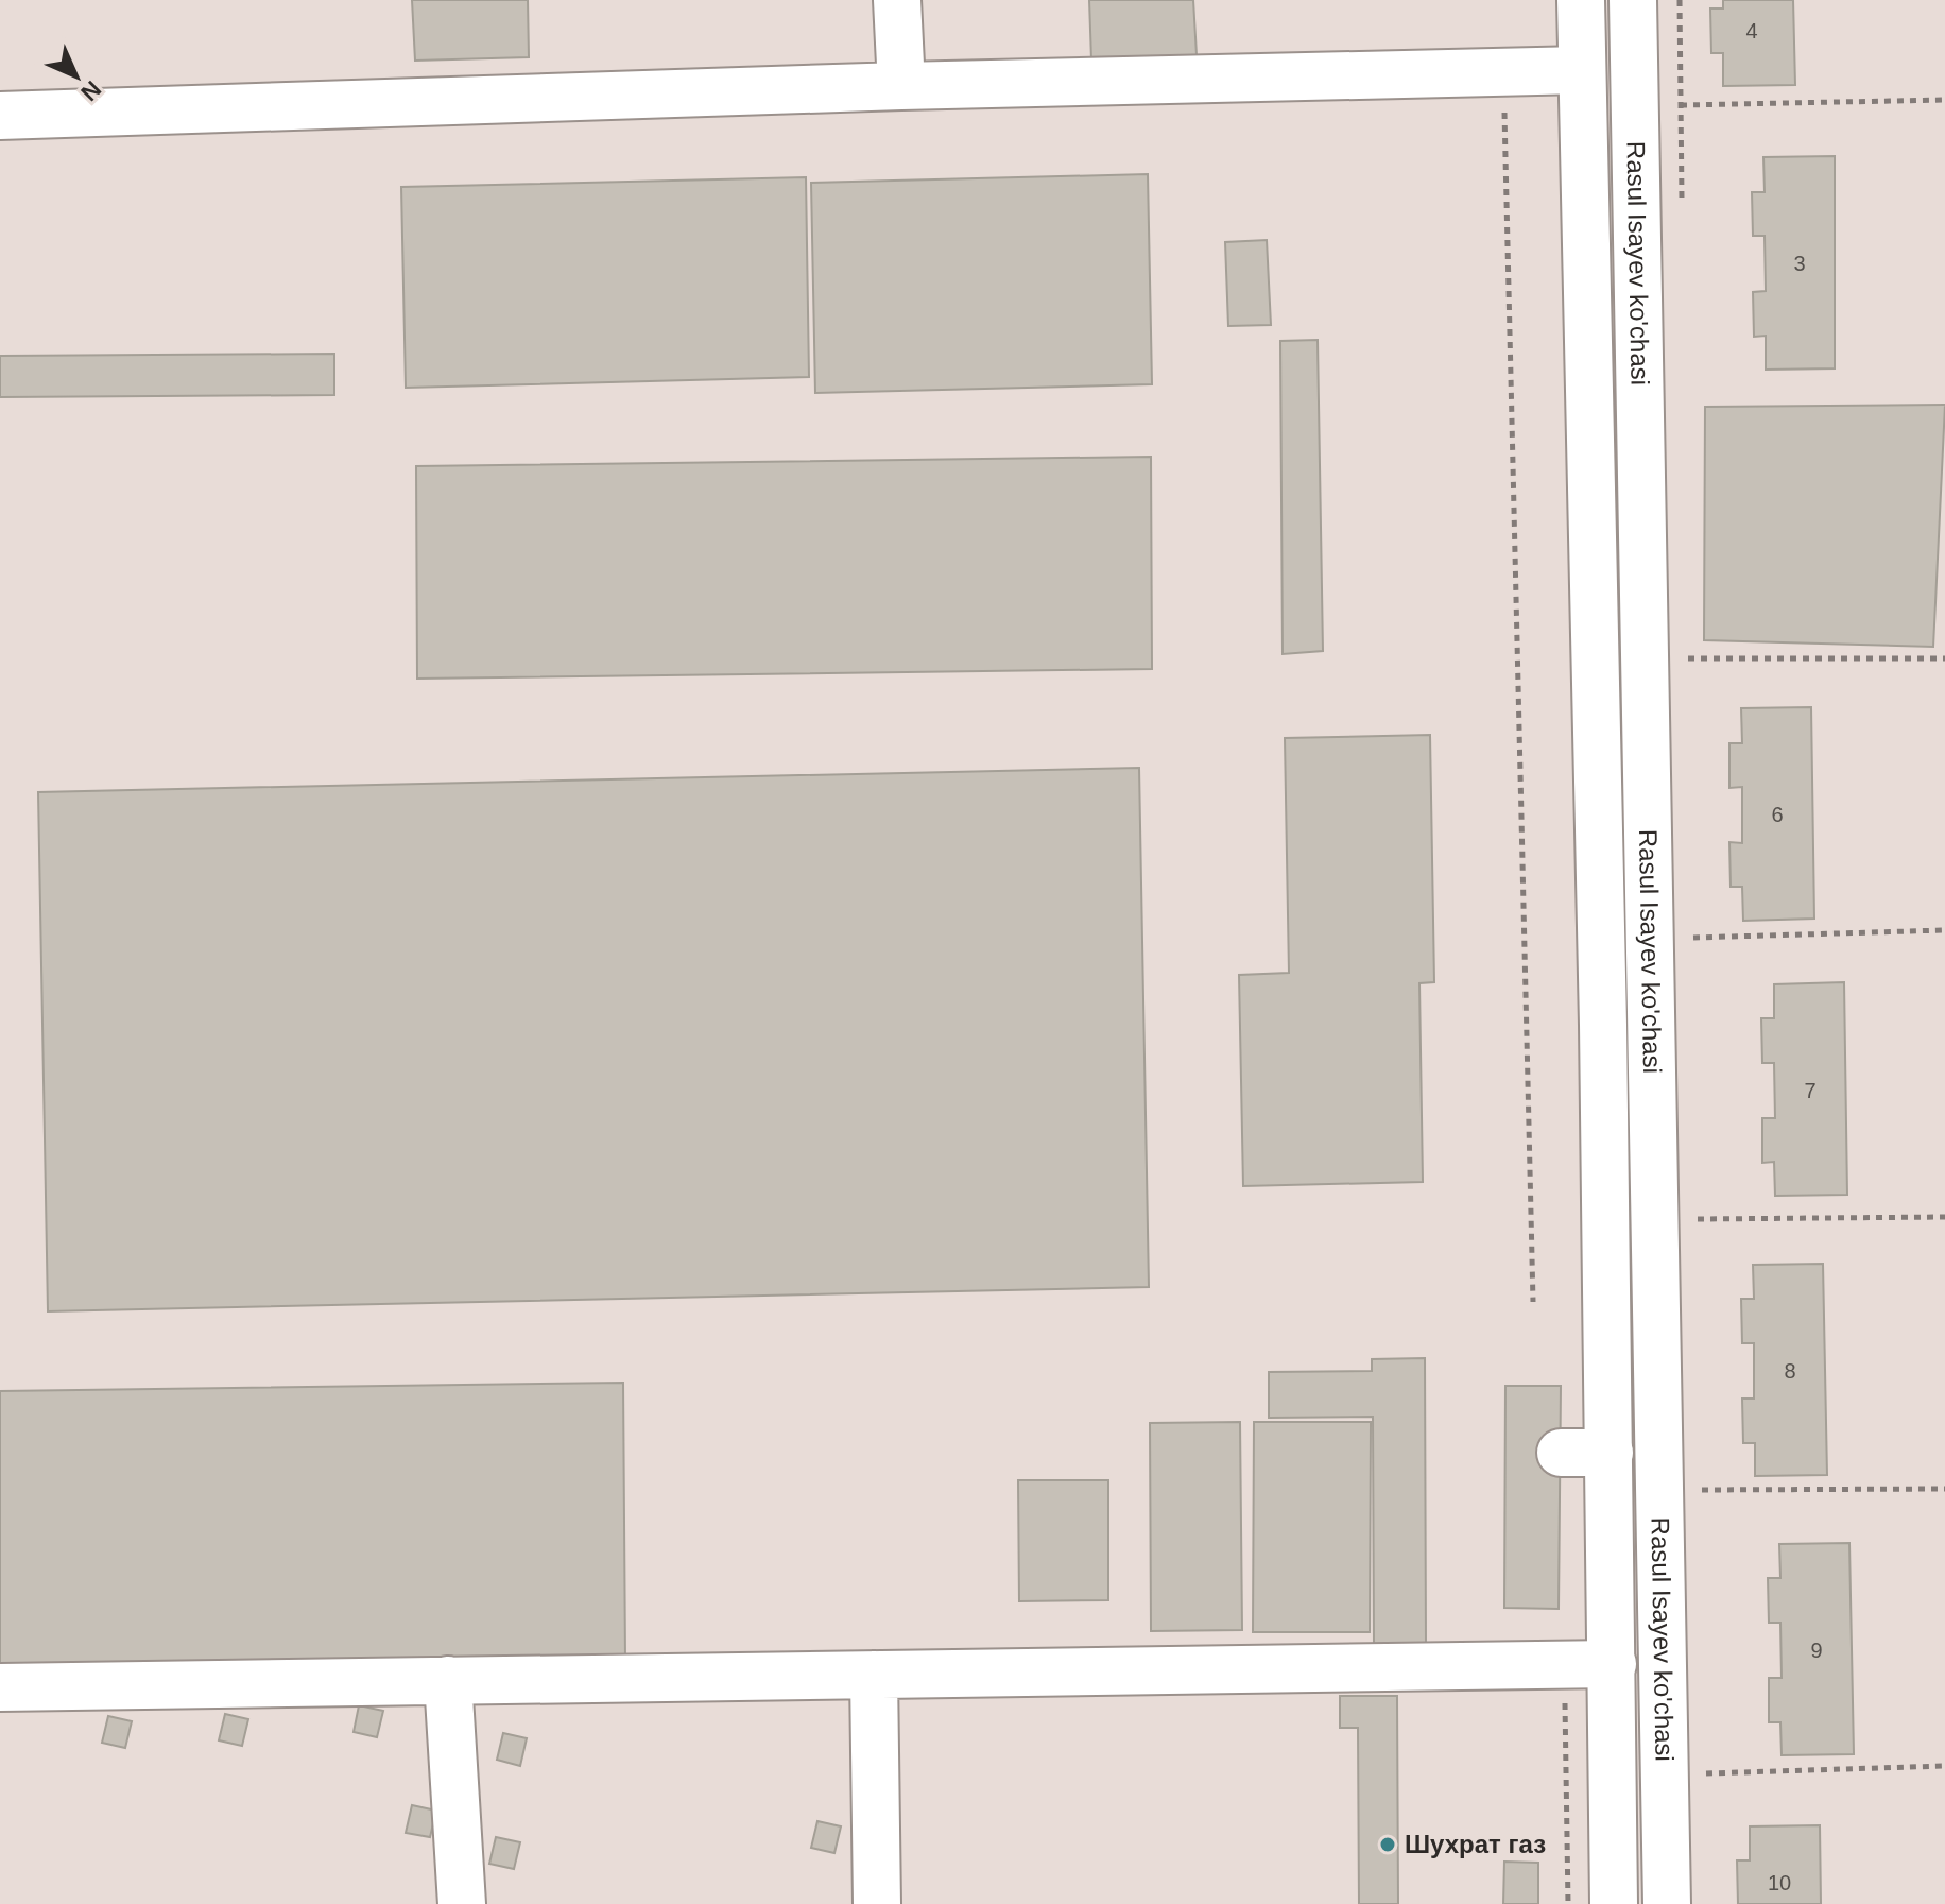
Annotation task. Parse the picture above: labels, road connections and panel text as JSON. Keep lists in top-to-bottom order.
{
  "streets": {
    "main road": ["Rasul Isayev ko'chasi"]
  },
  "places": ["Шухрат газ"],
  "house_numbers": [
    "4",
    "3",
    "6",
    "7",
    "8",
    "9",
    "10"
  ],
  "north": "bottom right"
}
